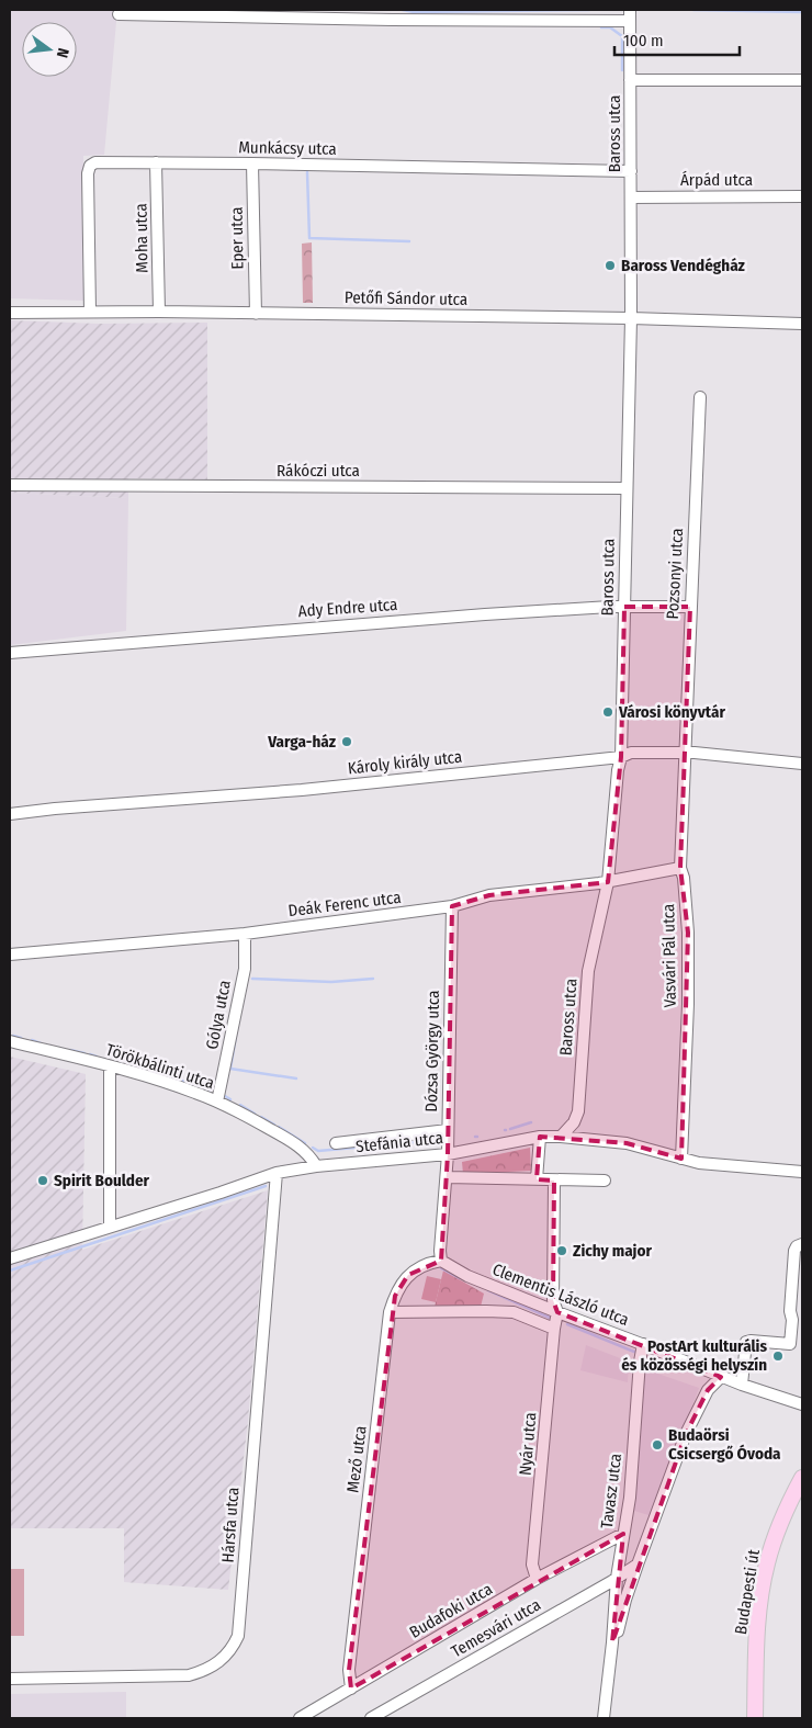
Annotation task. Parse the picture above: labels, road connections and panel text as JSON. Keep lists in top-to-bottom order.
{
  "streets": {
    "main road": ["Budapesti út"],
    "street": [
      "Baross utca",
      "Munkácsy utca",
      "Árpád utca",
      "Moha utca",
      "Eper utca",
      "Petőfi Sándor utca",
      "Rákóczi utca",
      "Pozsonyi utca",
      "Ady Endre utca",
      "Károly király utca",
      "Deák Ferenc utca",
      "Vasvári Pál utca",
      "Gólya utca",
      "Dózsa György utca",
      "Törökbálinti utca",
      "Stefánia utca",
      "Clementis László utca",
      "Nyár utca",
      "Mező utca",
      "Tavasz utca",
      "Hársfa utca",
      "Budafoki utca",
      "Temesvári utca"
    ]
  },
  "crossings": [
    ["Baross utca", "Munkácsy utca"],
    ["Baross utca", "Árpád utca"],
    ["Baross utca", "Petőfi Sándor utca"],
    ["Baross utca", "Rákóczi utca"],
    ["Baross utca", "Ady Endre utca"],
    ["Baross utca", "Károly király utca"],
    ["Baross utca", "Deák Ferenc utca"],
    ["Baross utca", "Stefánia utca"],
    ["Munkácsy utca", "Moha utca"],
    ["Munkácsy utca", "Eper utca"],
    ["Munkácsy utca", "Petőfi Sándor utca"],
    ["Moha utca", "Petőfi Sándor utca"],
    ["Eper utca", "Petőfi Sándor utca"],
    ["Pozsonyi utca", "Ady Endre utca"],
    ["Pozsonyi utca", "Károly király utca"],
    ["Pozsonyi utca", "Vasvári Pál utca"],
    ["Károly király utca", "Vasvári Pál utca"],
    ["Deák Ferenc utca", "Vasvári Pál utca"],
    ["Deák Ferenc utca", "Gólya utca"],
    ["Deák Ferenc utca", "Dózsa György utca"],
    ["Vasvári Pál utca", "Stefánia utca"],
    ["Gólya utca", "Törökbálinti utca"],
    ["Dózsa György utca", "Stefánia utca"],
    ["Dózsa György utca", "Clementis László utca"],
    ["Dózsa György utca", "Mező utca"],
    ["Törökbálinti utca", "Stefánia utca"],
    ["Stefánia utca", "Hársfa utca"],
    ["Clementis László utca", "Nyár utca"],
    ["Clementis László utca", "Mező utca"],
    ["Clementis László utca", "Tavasz utca"],
    ["Nyár utca", "Budafoki utca"],
    ["Mező utca", "Budafoki utca"],
    ["Tavasz utca", "Budafoki utca"],
    ["Tavasz utca", "Temesvári utca"]
  ],
  "places": [
    "Baross Vendégház",
    "Városi könyvtár",
    "Varga-ház",
    "Spirit Boulder",
    "Zichy major",
    "PostArt kulturális és közösségi helyszín",
    "Budaörsi Csicsergő Óvoda"
  ],
  "scale_bar": "100 m",
  "north": "right"
}
